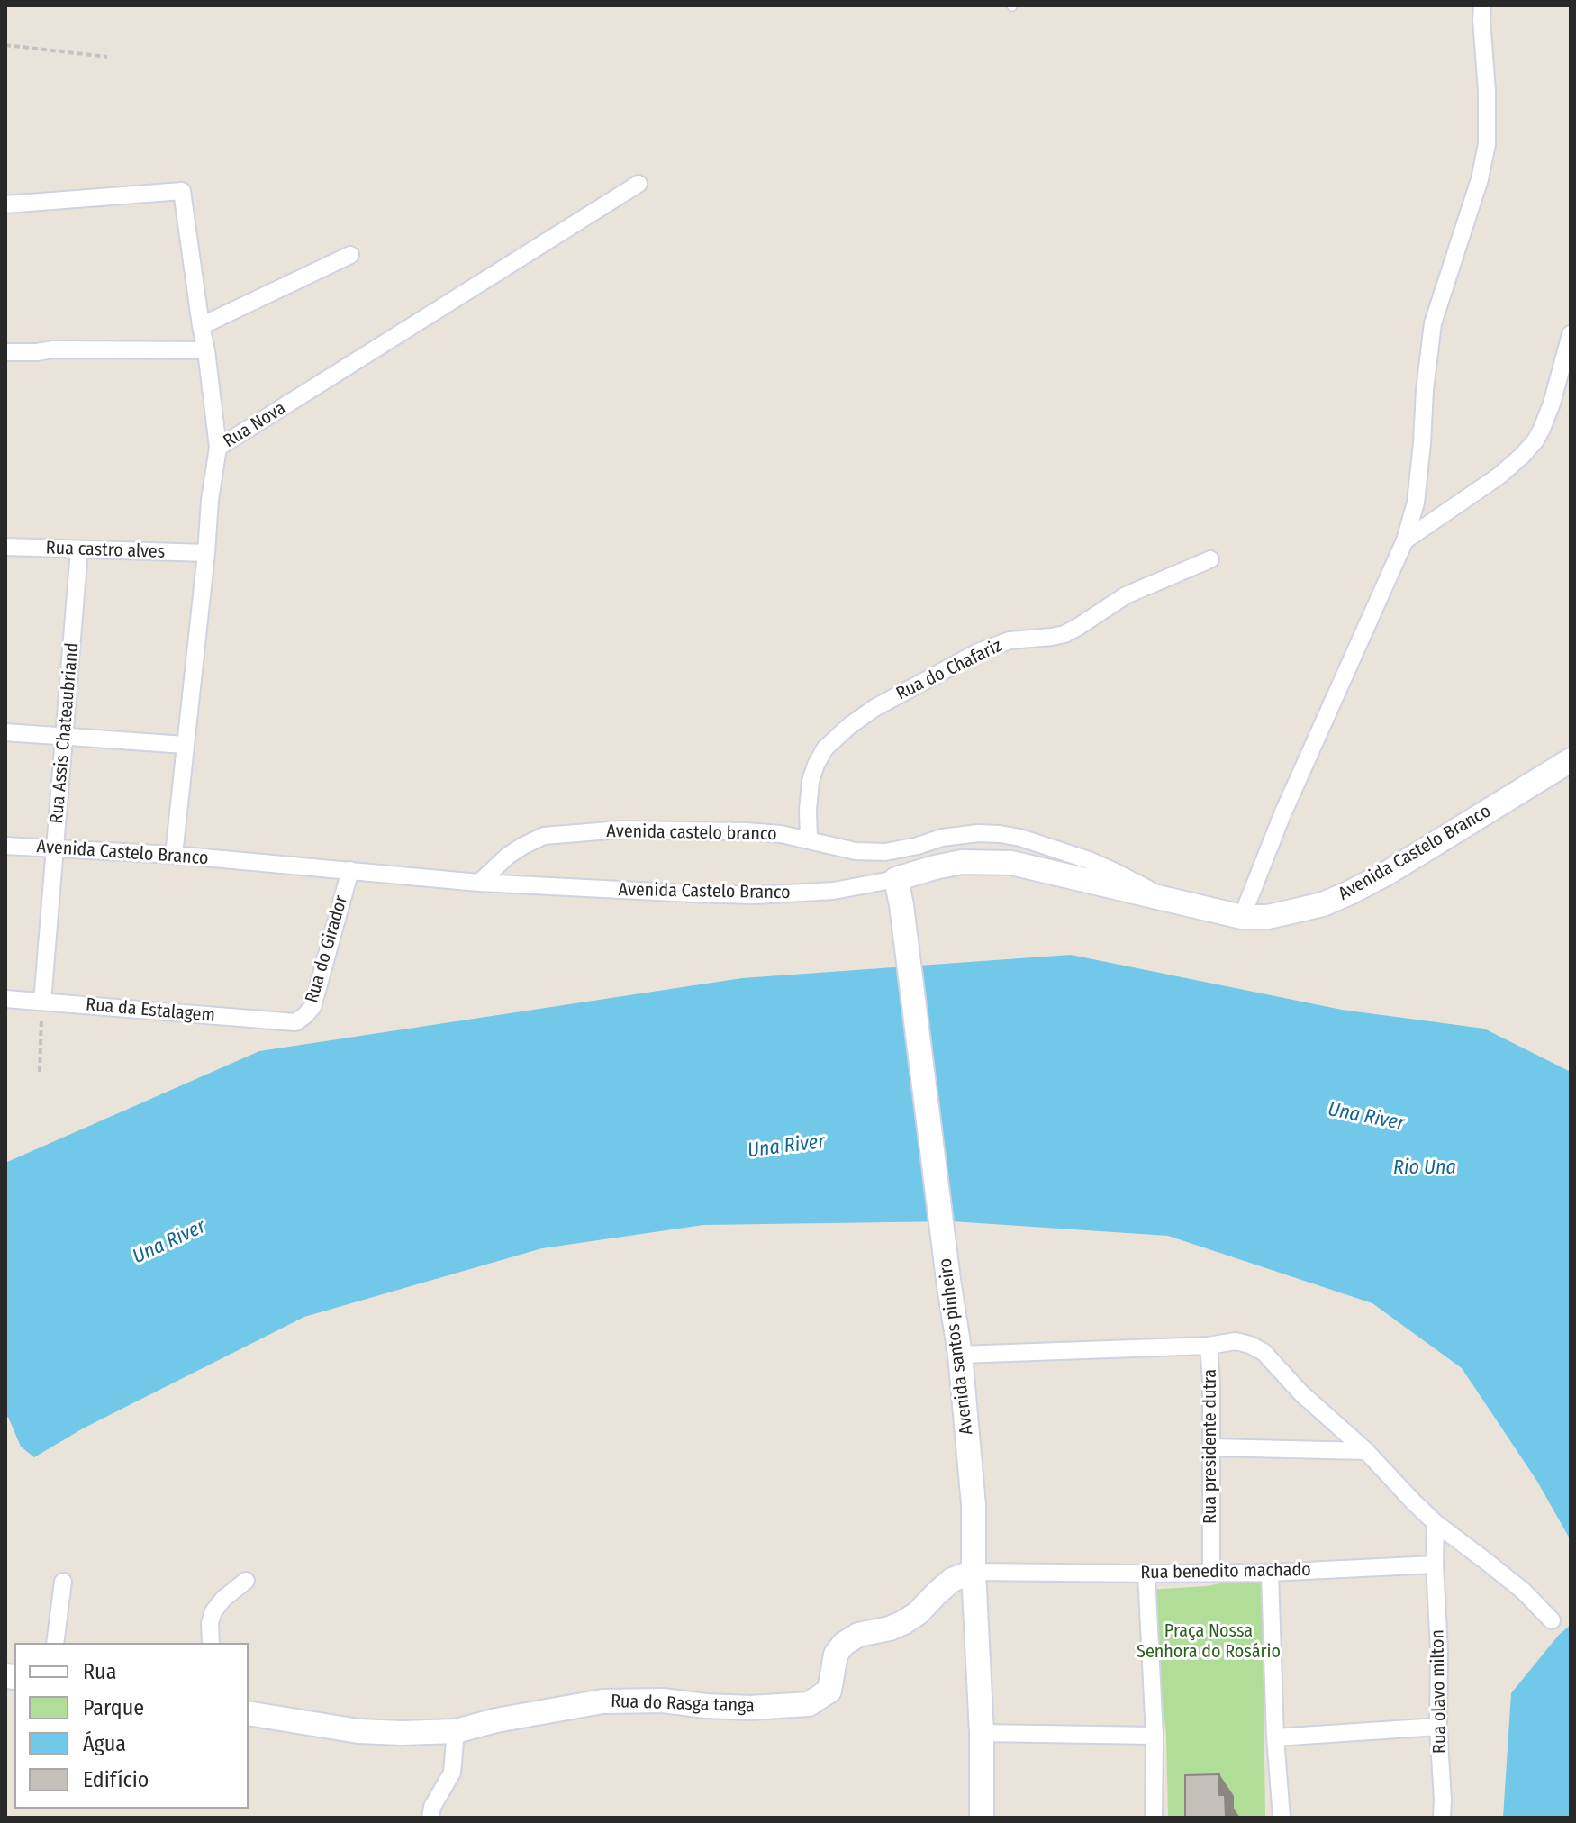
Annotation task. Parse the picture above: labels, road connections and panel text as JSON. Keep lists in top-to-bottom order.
{
  "streets": {
    "street": [
      "Rua Nova",
      "Rua castro alves",
      "Rua do Chafariz",
      "Rua Assis Chateaubriand",
      "Avenida castelo branco",
      "Avenida Castelo Branco",
      "Rua do Girador",
      "Rua da Estalagem",
      "Avenida santos pinheiro",
      "Rua presidente dutra",
      "Rua benedito machado",
      "Rua olavo milton",
      "Rua do Rasga tanga"
    ]
  },
  "crossings": [
    ["Rua Nova", "Rua castro alves"],
    ["Rua Nova", "Avenida Castelo Branco"],
    ["Rua castro alves", "Rua Assis Chateaubriand"],
    ["Rua do Chafariz", "Avenida castelo branco"],
    ["Rua Assis Chateaubriand", "Avenida Castelo Branco"],
    ["Rua Assis Chateaubriand", "Rua da Estalagem"],
    ["Avenida castelo branco", "Avenida Castelo Branco"],
    ["Avenida Castelo Branco", "Rua do Girador"],
    ["Avenida Castelo Branco", "Avenida santos pinheiro"],
    ["Rua do Girador", "Rua da Estalagem"],
    ["Avenida santos pinheiro", "Rua presidente dutra"],
    ["Avenida santos pinheiro", "Rua benedito machado"],
    ["Avenida santos pinheiro", "Rua do Rasga tanga"],
    ["Rua presidente dutra", "Rua benedito machado"],
    ["Rua benedito machado", "Rua olavo milton"],
    ["Rua benedito machado", "Rua do Rasga tanga"]
  ],
  "water": ["Una River", "Rio Una"],
  "parks": ["Praça Nossa Senhora do Rosário"],
  "legend": [
    "Rua",
    "Parque",
    "Água",
    "Edifício"
  ]
}
